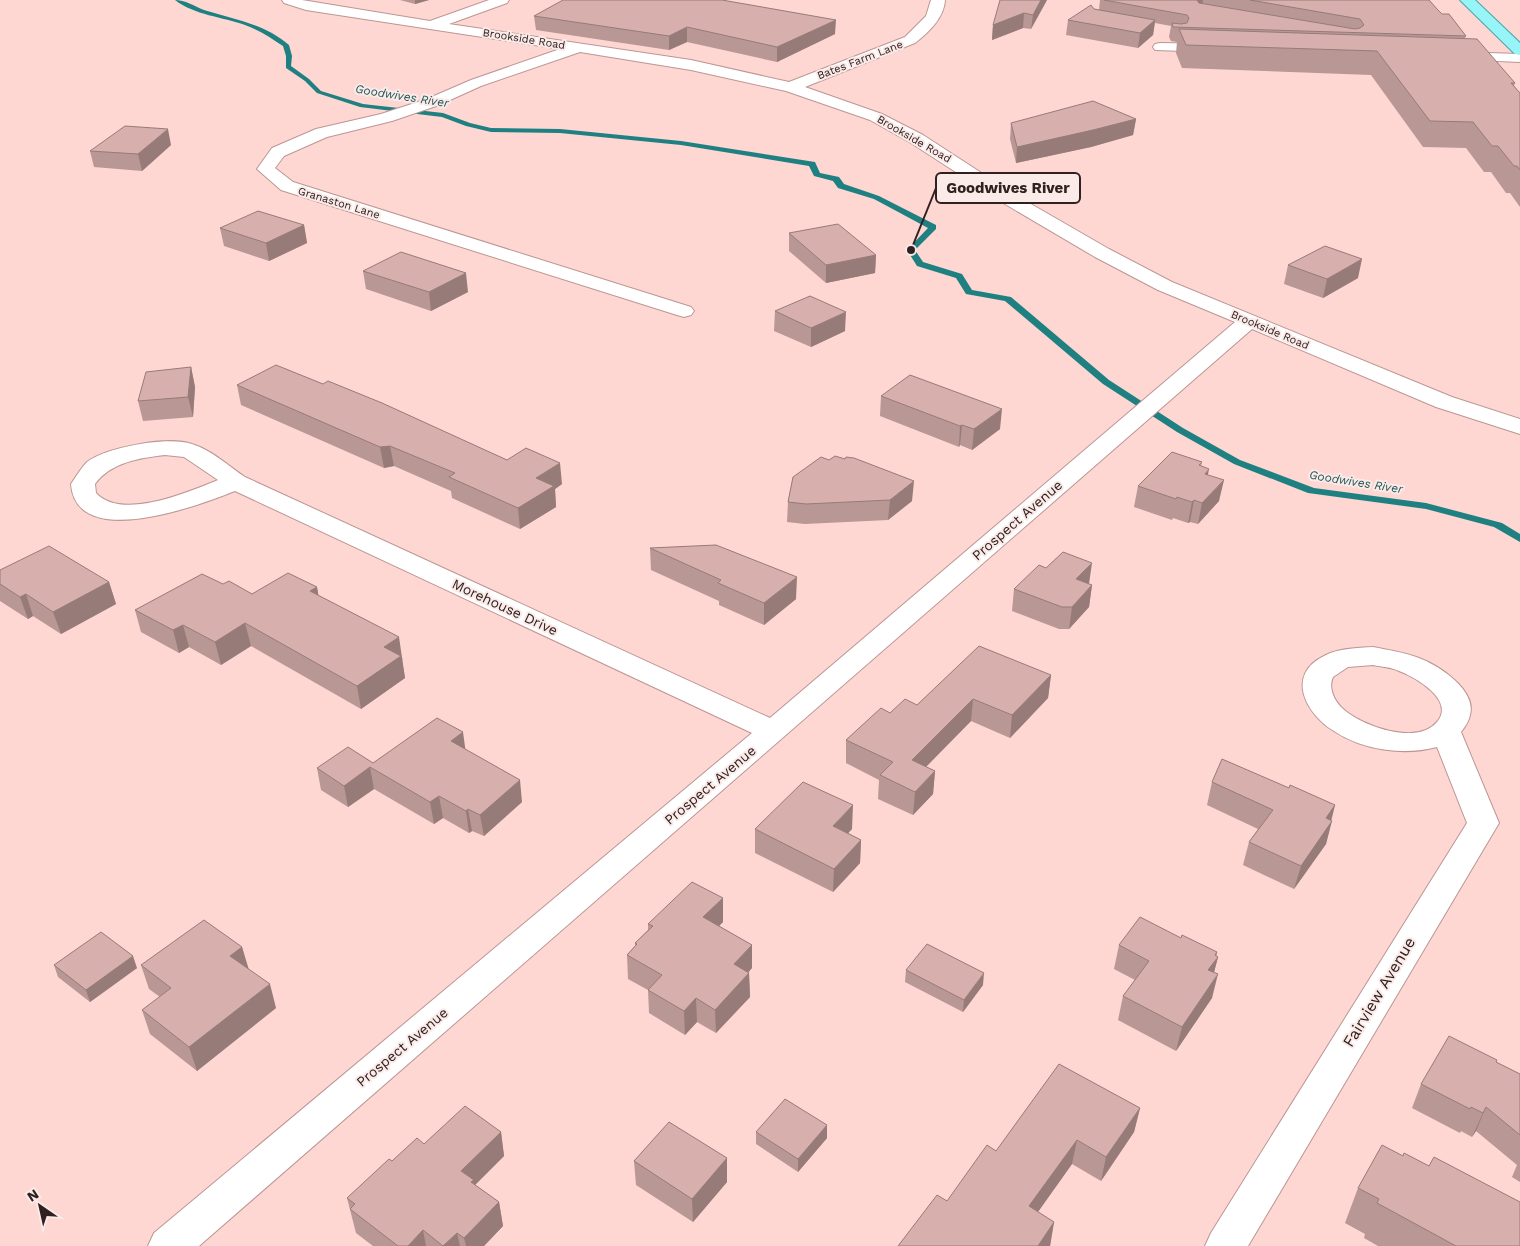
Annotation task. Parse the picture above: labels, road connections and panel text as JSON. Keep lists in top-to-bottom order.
{
  "streets": {
    "street": [
      "Brookside Road",
      "Bates Farm Lane",
      "Granaston Lane",
      "Prospect Avenue",
      "Morehouse Drive",
      "Fairview Avenue"
    ]
  },
  "crossings": [
    ["Brookside Road", "Bates Farm Lane"],
    ["Brookside Road", "Granaston Lane"],
    ["Brookside Road", "Prospect Avenue"],
    ["Prospect Avenue", "Morehouse Drive"]
  ],
  "water": ["Goodwives River"],
  "places": ["Goodwives River"],
  "north": "top left"
}
